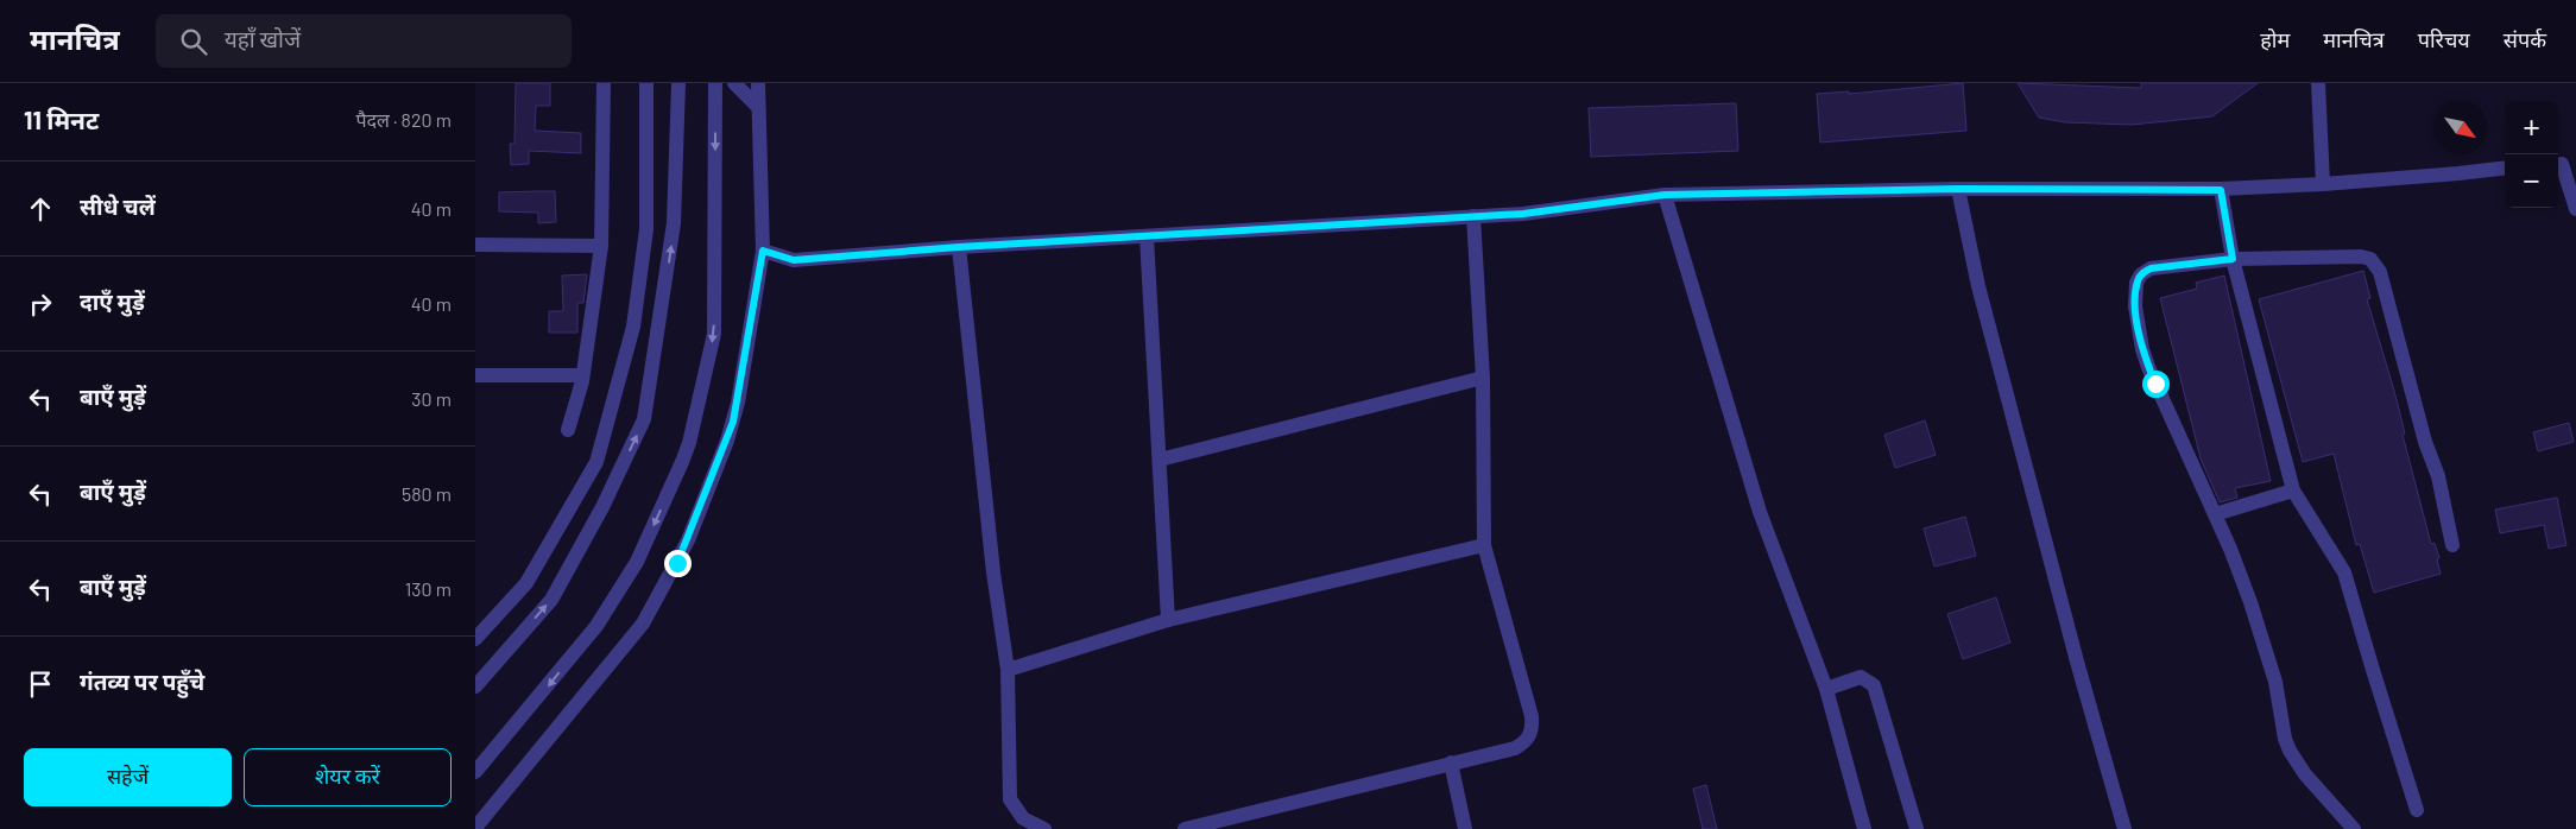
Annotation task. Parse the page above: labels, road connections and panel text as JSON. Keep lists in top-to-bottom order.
{
  "north": "bottom right",
  "page": {
    "header": "मानचित्र",
    "search": "यहाँ खोजें",
    "nav": [
      "होम",
      "मानचित्र",
      "परिचय",
      "संपर्क"
    ],
    "heading": ["11 मिनट", "पैदल · 820 m"],
    "map_buttons": ["+", "−"],
    "list": [
      ["सीधे चलें", "40 m"],
      ["दाएँ मुड़ें", "40 m"],
      ["बाएँ मुड़ें", "30 m"],
      ["बाएँ मुड़ें", "580 m"],
      ["बाएँ मुड़ें", "130 m"],
      "गंतव्य पर पहुँचे"
    ],
    "buttons": ["सहेजें", "शेयर करें"]
  }
}
